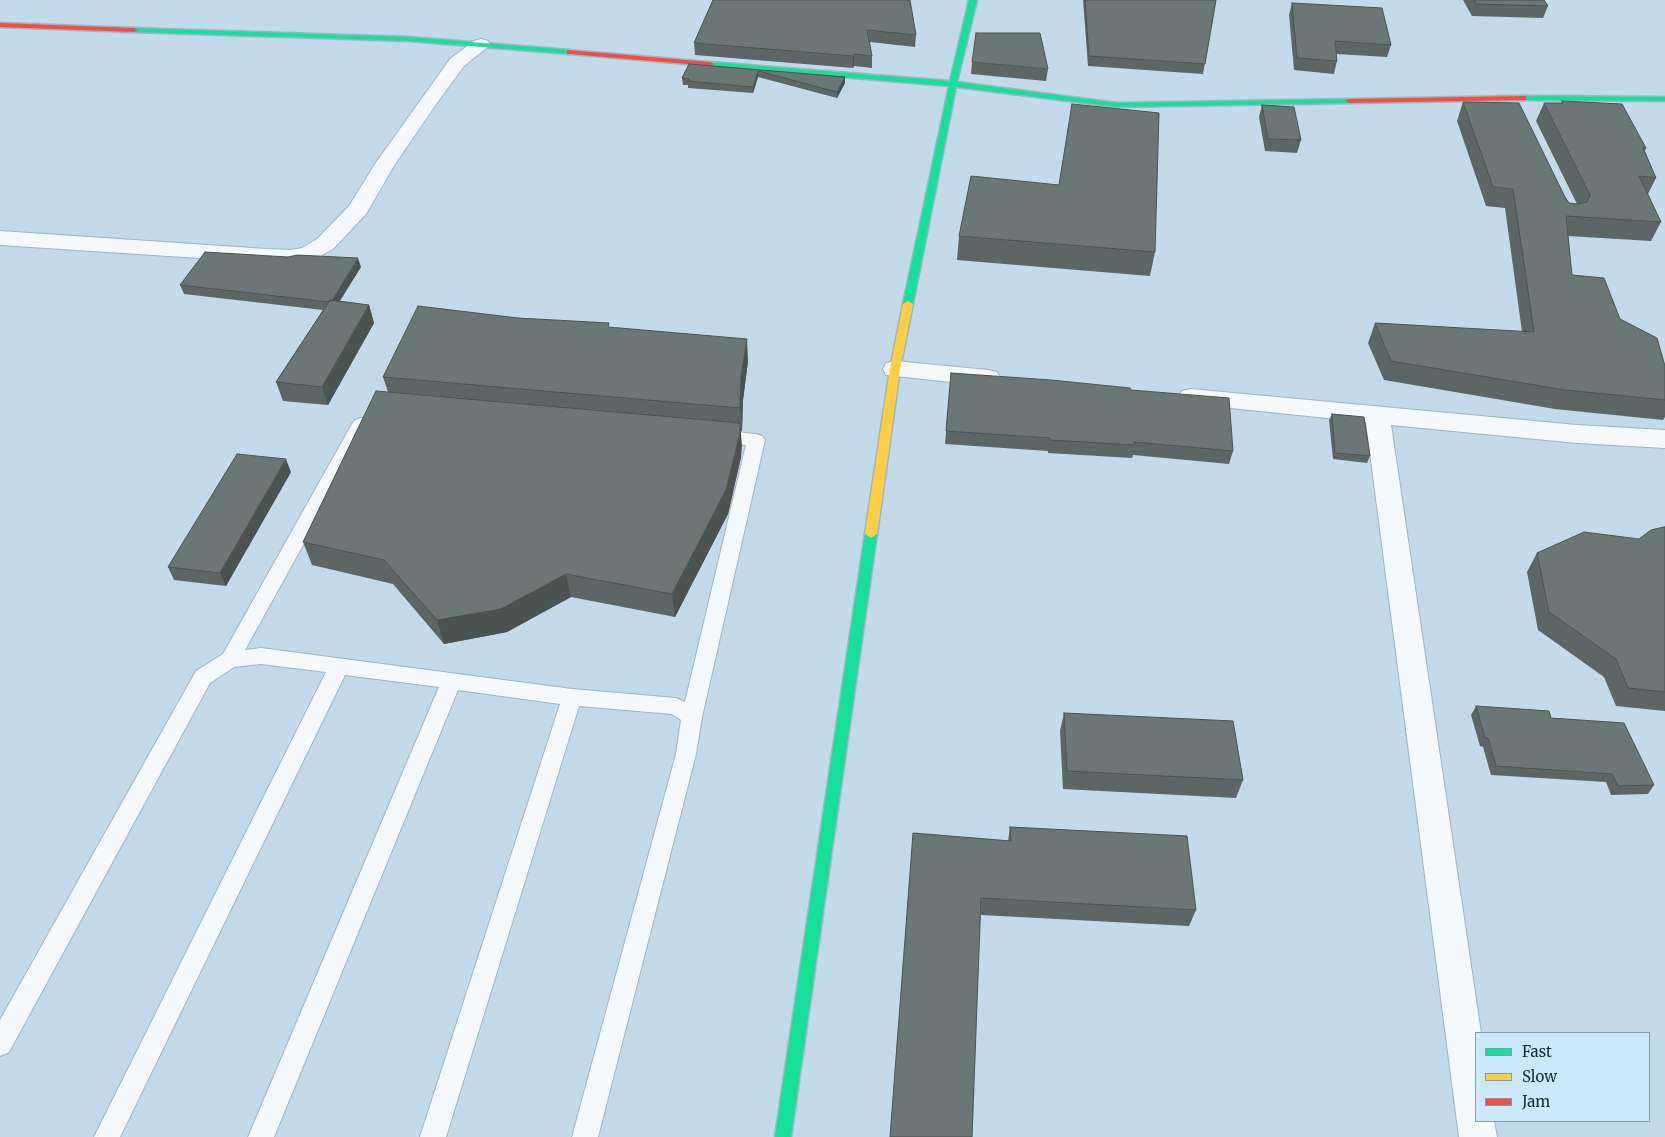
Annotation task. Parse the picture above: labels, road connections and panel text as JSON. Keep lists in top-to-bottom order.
{
  "legend": ["Fast", "Slow", "Jam"]
}
